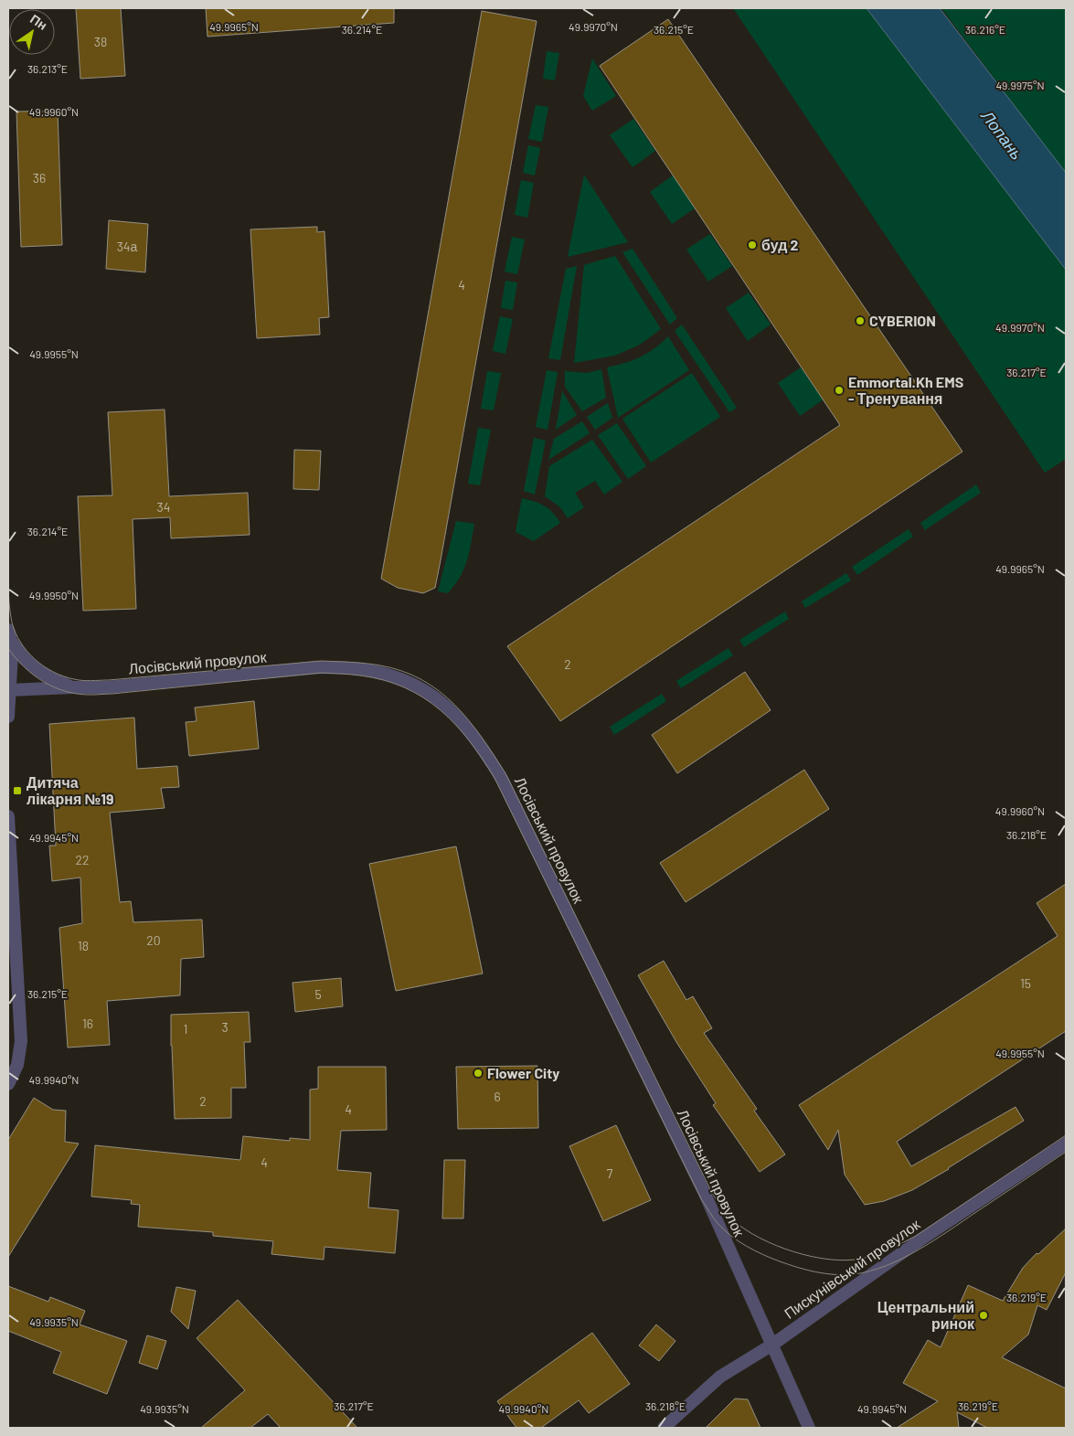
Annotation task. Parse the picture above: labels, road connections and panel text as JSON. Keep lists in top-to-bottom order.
{
  "streets": {
    "street": ["Лосівський провулок", "Пискунівський провулок"]
  },
  "crossings": [
    ["Лосівський провулок", "Пискунівський провулок"]
  ],
  "water": ["Лопань"],
  "places": {
    "other": [
      "буд 2",
      "CYBERION",
      "Emmortal.Kh EMS - Тренування",
      "Flower City",
      "Центральний ринок"
    ],
    "transit": ["Дитяча лікарня №19"]
  },
  "house_numbers": [
    "38",
    "36",
    "34а",
    "4",
    "34",
    "2",
    "22",
    "20",
    "18",
    "15",
    "5",
    "16",
    "3",
    "1",
    "6",
    "2",
    "4",
    "4",
    "7"
  ],
  "north": "top right",
  "coordinates": [
    "49.9965°N",
    "49.9970°N",
    "36.215°E",
    "36.216°E",
    "36.214°E",
    "36.213°E",
    "49.9975°N",
    "49.9960°N",
    "49.9955°N",
    "36.217°E",
    "49.9950°N",
    "36.218°E",
    "49.9945°N",
    "49.9940°N",
    "36.219°E",
    "49.9935°N"
  ]
}
